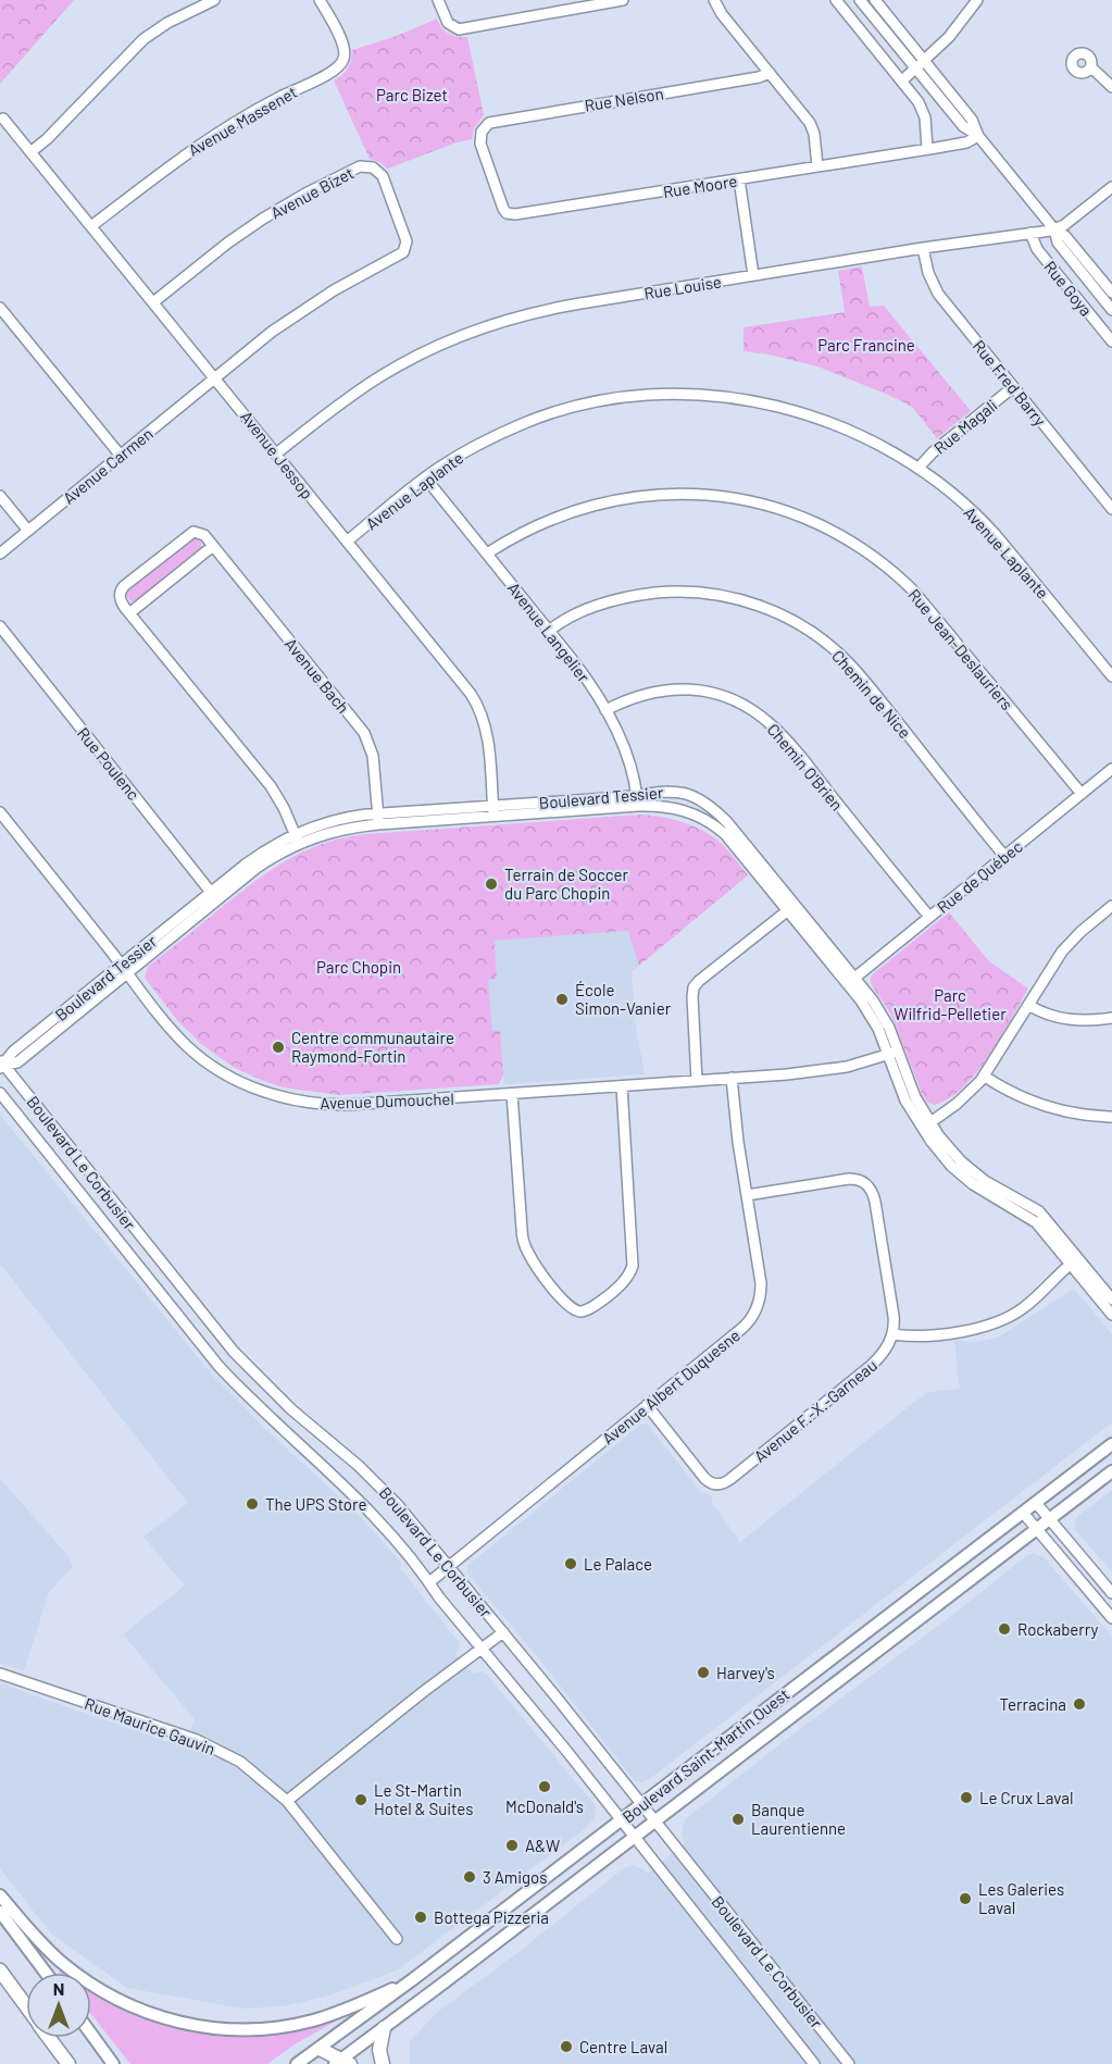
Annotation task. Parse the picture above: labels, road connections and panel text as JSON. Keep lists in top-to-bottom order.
{
  "streets": {
    "main road": ["Boulevard Saint-Martin Ouest"],
    "street": [
      "Rue Nelson",
      "Avenue Massenet",
      "Rue Moore",
      "Avenue Bizet",
      "Rue Louise",
      "Rue Goya",
      "Rue Fred Barry",
      "Rue Magali",
      "Avenue Jessop",
      "Avenue Carmen",
      "Avenue Laplante",
      "Avenue Langelier",
      "Rue Jean-Deslauriers",
      "Avenue Bach",
      "Chemin de Nice",
      "Rue Poulenc",
      "Chemin O'Brien",
      "Boulevard Tessier",
      "Rue de Québec",
      "Avenue Dumouchel",
      "Boulevard Le Corbusier",
      "Avenue Albert Duquesne",
      "Avenue F.-X.-Garneau",
      "Rue Maurice Gauvin"
    ]
  },
  "crossings": [
    ["Rue Nelson", "Rue Moore"],
    ["Avenue Massenet", "Avenue Jessop"],
    ["Avenue Bizet", "Avenue Jessop"],
    ["Avenue Bizet", "Avenue Carmen"],
    ["Rue Louise", "Rue Goya"],
    ["Rue Louise", "Rue Fred Barry"],
    ["Rue Louise", "Avenue Jessop"],
    ["Rue Fred Barry", "Rue Magali"],
    ["Rue Magali", "Avenue Laplante"],
    ["Avenue Jessop", "Avenue Carmen"],
    ["Avenue Jessop", "Avenue Laplante"],
    ["Avenue Jessop", "Boulevard Tessier"],
    ["Avenue Laplante", "Avenue Langelier"],
    ["Avenue Langelier", "Rue Jean-Deslauriers"],
    ["Avenue Langelier", "Chemin de Nice"],
    ["Avenue Langelier", "Chemin O'Brien"],
    ["Avenue Langelier", "Boulevard Tessier"],
    ["Rue Jean-Deslauriers", "Rue de Québec"],
    ["Avenue Bach", "Boulevard Tessier"],
    ["Chemin de Nice", "Rue de Québec"],
    ["Rue Poulenc", "Boulevard Tessier"],
    ["Chemin O'Brien", "Rue de Québec"],
    ["Boulevard Tessier", "Rue de Québec"],
    ["Boulevard Tessier", "Avenue Dumouchel"],
    ["Boulevard Tessier", "Boulevard Le Corbusier"],
    ["Avenue Dumouchel", "Avenue Albert Duquesne"],
    ["Boulevard Le Corbusier", "Avenue Albert Duquesne"],
    ["Boulevard Le Corbusier", "Boulevard Saint-Martin Ouest"],
    ["Avenue Albert Duquesne", "Avenue F.-X.-Garneau"]
  ],
  "parks": [
    "Parc Bizet",
    "Parc Francine",
    "Parc Chopin",
    "Parc Wilfrid-Pelletier"
  ],
  "places": [
    "Terrain de Soccer du Parc Chopin",
    "École Simon-Vanier",
    "Centre communautaire Raymond-Fortin",
    "The UPS Store",
    "Le Palace",
    "Rockaberry",
    "Harvey's",
    "Terracina",
    "McDonald's",
    "Le Crux Laval",
    "Le St-Martin Hotel & Suites",
    "Banque Laurentienne",
    "A&W",
    "3 Amigos",
    "Les Galeries Laval",
    "Bottega Pizzeria",
    "Centre Laval"
  ],
  "north": "top"
}
